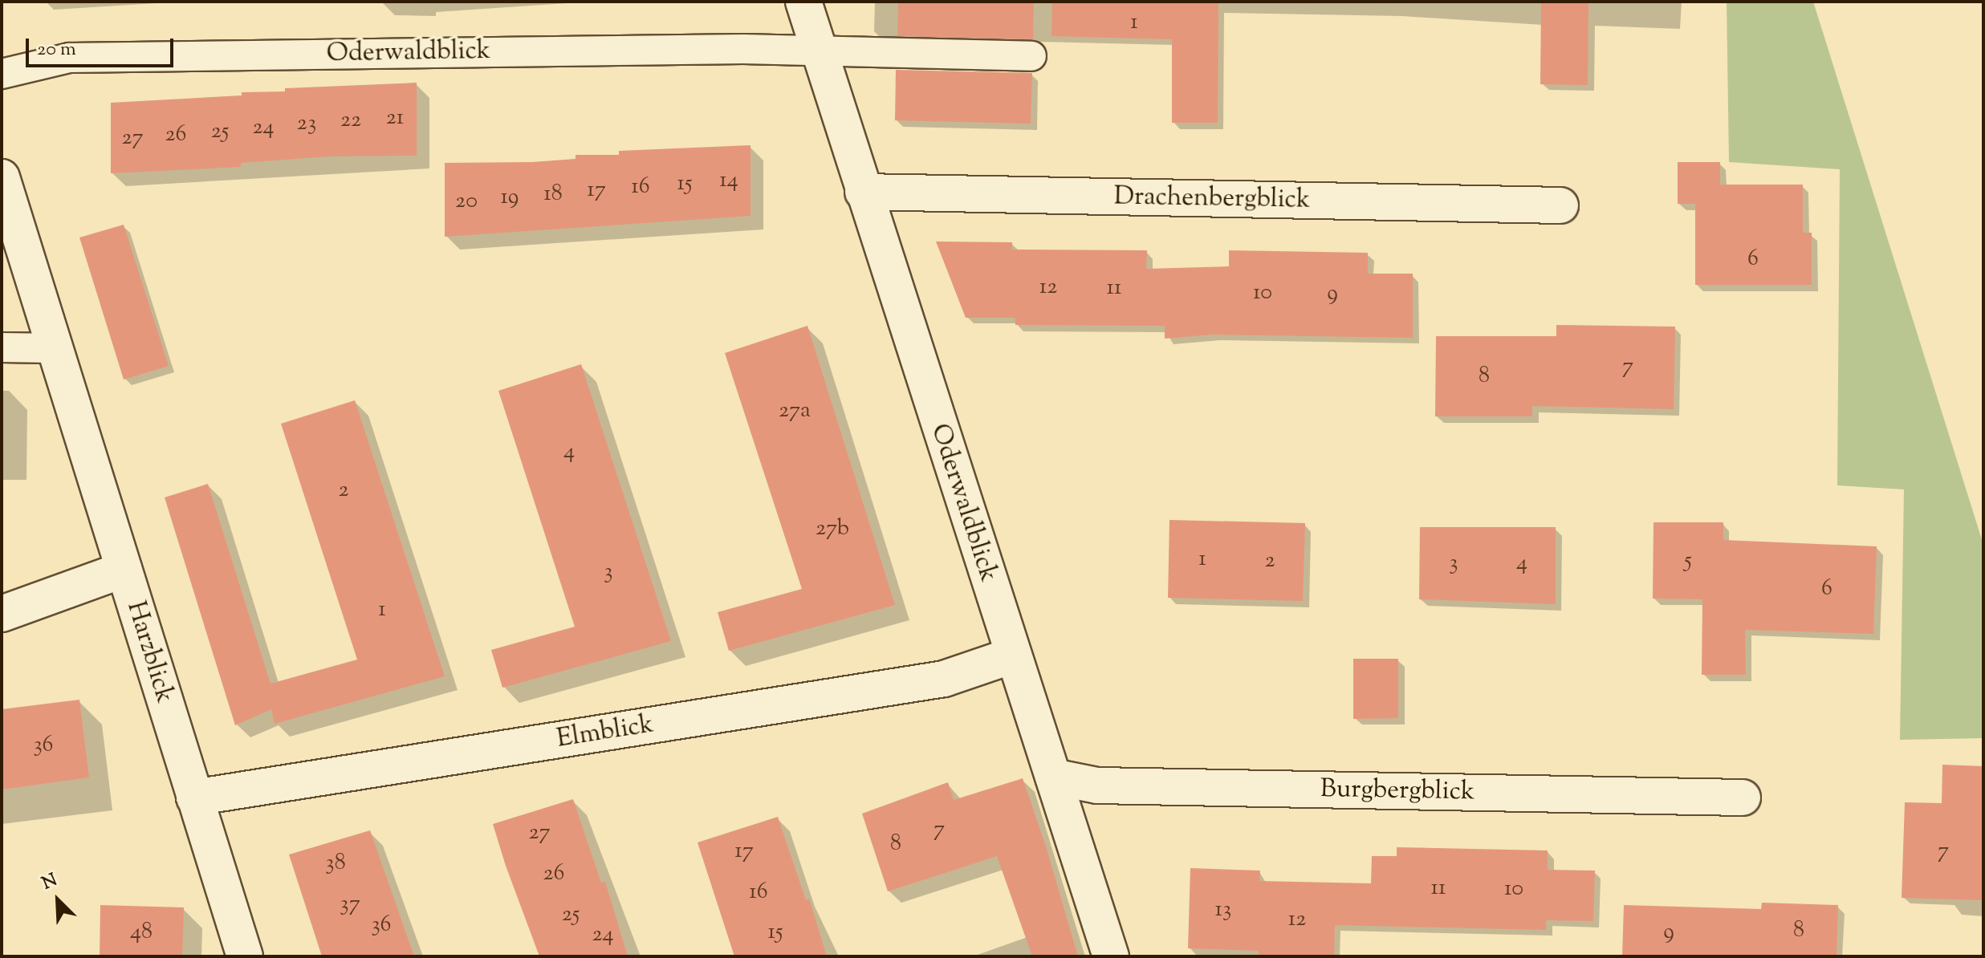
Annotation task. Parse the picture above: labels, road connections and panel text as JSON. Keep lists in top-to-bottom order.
{
  "streets": {
    "street": [
      "Oderwaldblick",
      "Drachenbergblick",
      "Harzblick",
      "Elmblick",
      "Burgbergblick"
    ]
  },
  "crossings": [
    ["Oderwaldblick", "Drachenbergblick"],
    ["Oderwaldblick", "Elmblick"],
    ["Oderwaldblick", "Burgbergblick"],
    ["Harzblick", "Elmblick"]
  ],
  "house_numbers": [
    "1",
    "21",
    "22",
    "23",
    "24",
    "25",
    "26",
    "27",
    "14",
    "15",
    "16",
    "17",
    "18",
    "19",
    "20",
    "6",
    "12",
    "11",
    "10",
    "9",
    "7",
    "8",
    "27a",
    "4",
    "2",
    "27b",
    "1",
    "2",
    "5",
    "3",
    "4",
    "3",
    "6",
    "1",
    "36",
    "7",
    "27",
    "8",
    "17",
    "7",
    "38",
    "26",
    "11",
    "10",
    "16",
    "37",
    "13",
    "25",
    "12",
    "36",
    "8",
    "48",
    "15",
    "9",
    "24"
  ],
  "scale_bar": "20 m",
  "north": "top left"
}
